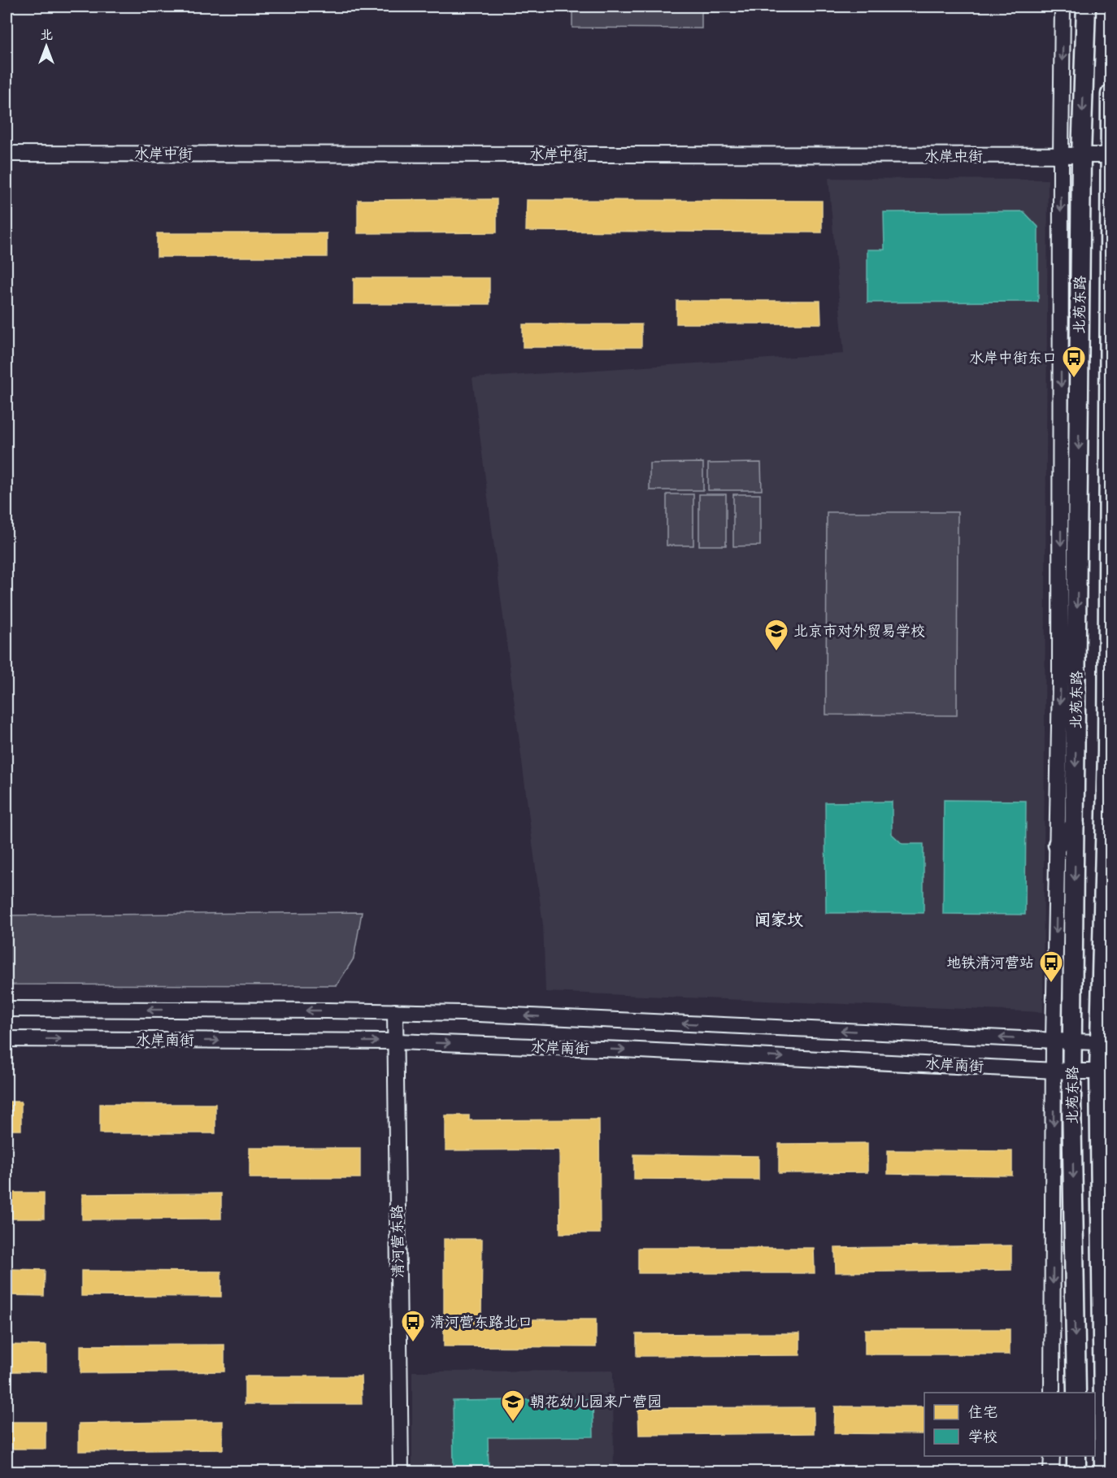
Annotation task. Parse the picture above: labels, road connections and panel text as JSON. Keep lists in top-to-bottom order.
{
  "streets": {
    "main road": ["北苑东路"],
    "street": ["水岸中街", "水岸南街", "清河营东路"]
  },
  "crossings": [
    ["水岸中街", "北苑东路"],
    ["北苑东路", "水岸南街"],
    ["水岸南街", "清河营东路"]
  ],
  "districts": ["闻家坟"],
  "places": {
    "bus stop": ["水岸中街东口", "地铁清河营站", "清河营东路北口"],
    "school or university": ["北京市对外贸易学校", "朝花幼儿园来广营园"]
  },
  "legend": ["住宅", "学校"],
  "north": "top"
}
